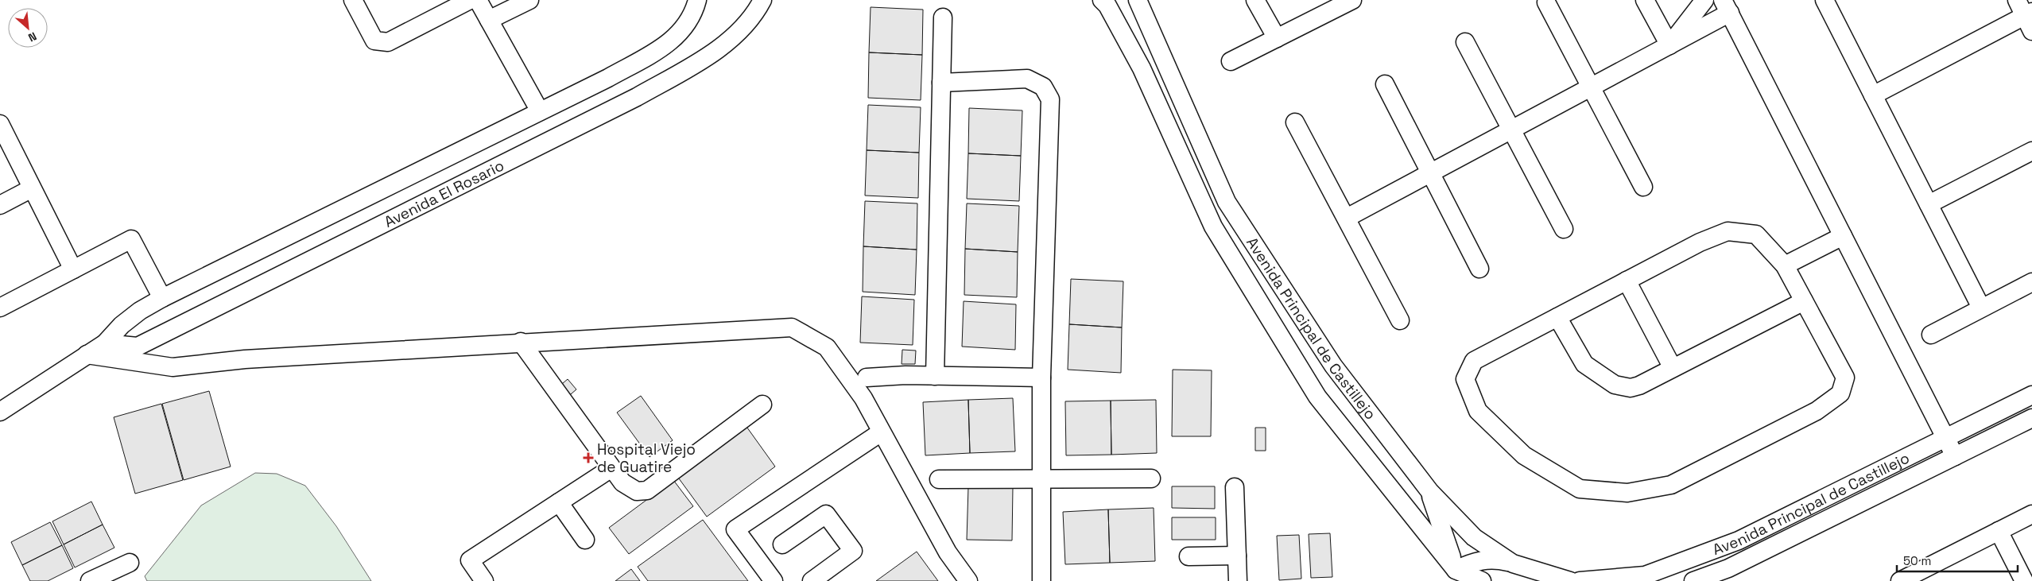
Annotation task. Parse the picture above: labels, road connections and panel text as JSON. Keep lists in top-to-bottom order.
{
  "streets": {
    "street": ["Avenida El Rosario", "Avenida Principal de Castillejo"]
  },
  "places": {
    "health": ["Hospital Viejo de Guatire"]
  },
  "scale_bar": "50 m",
  "north": "bottom right"
}
